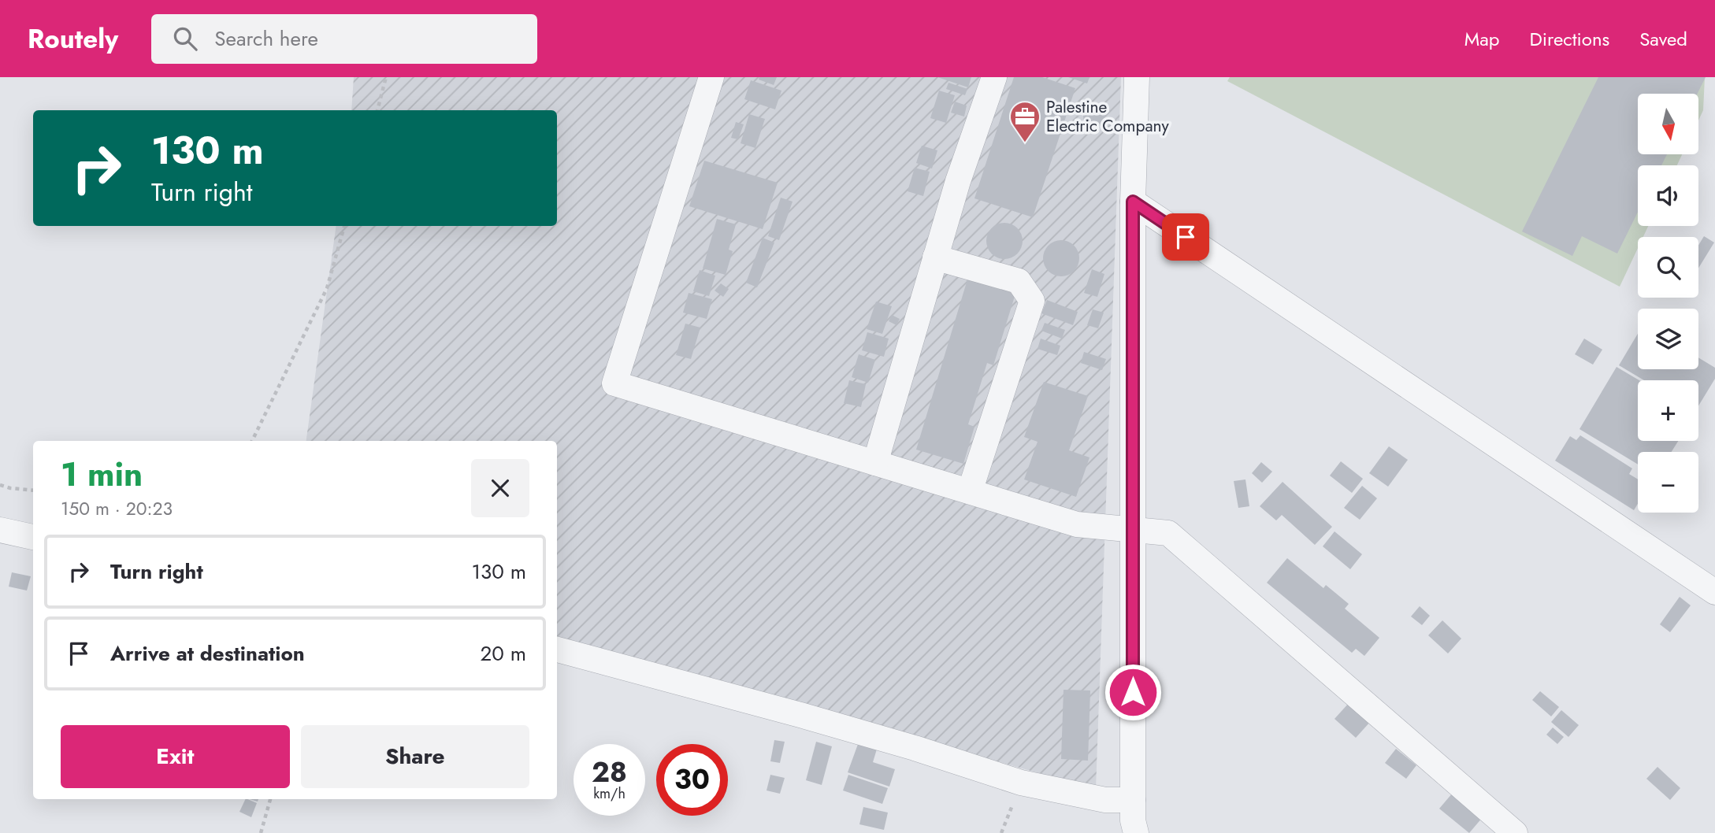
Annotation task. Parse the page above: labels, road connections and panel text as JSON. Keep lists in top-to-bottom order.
{
  "places": {
    "office": ["Palestine Electric Company"]
  },
  "north": "bottom",
  "page": {
    "header": "Routely",
    "search": "Search here",
    "nav": ["Map", "Directions", "Saved"],
    "map_buttons": ["+", "−"],
    "turn": ["130 m", "Turn right"],
    "heading": ["1 min", "150 m · 20:23"],
    "list": [
      {
        "name": "Turn right",
        "value": "130 m"
      },
      {
        "name": "Arrive at destination",
        "value": "20 m"
      }
    ],
    "buttons": ["Exit", "Share"],
    "speed": "28 km/h",
    "limit": "30"
  }
}
